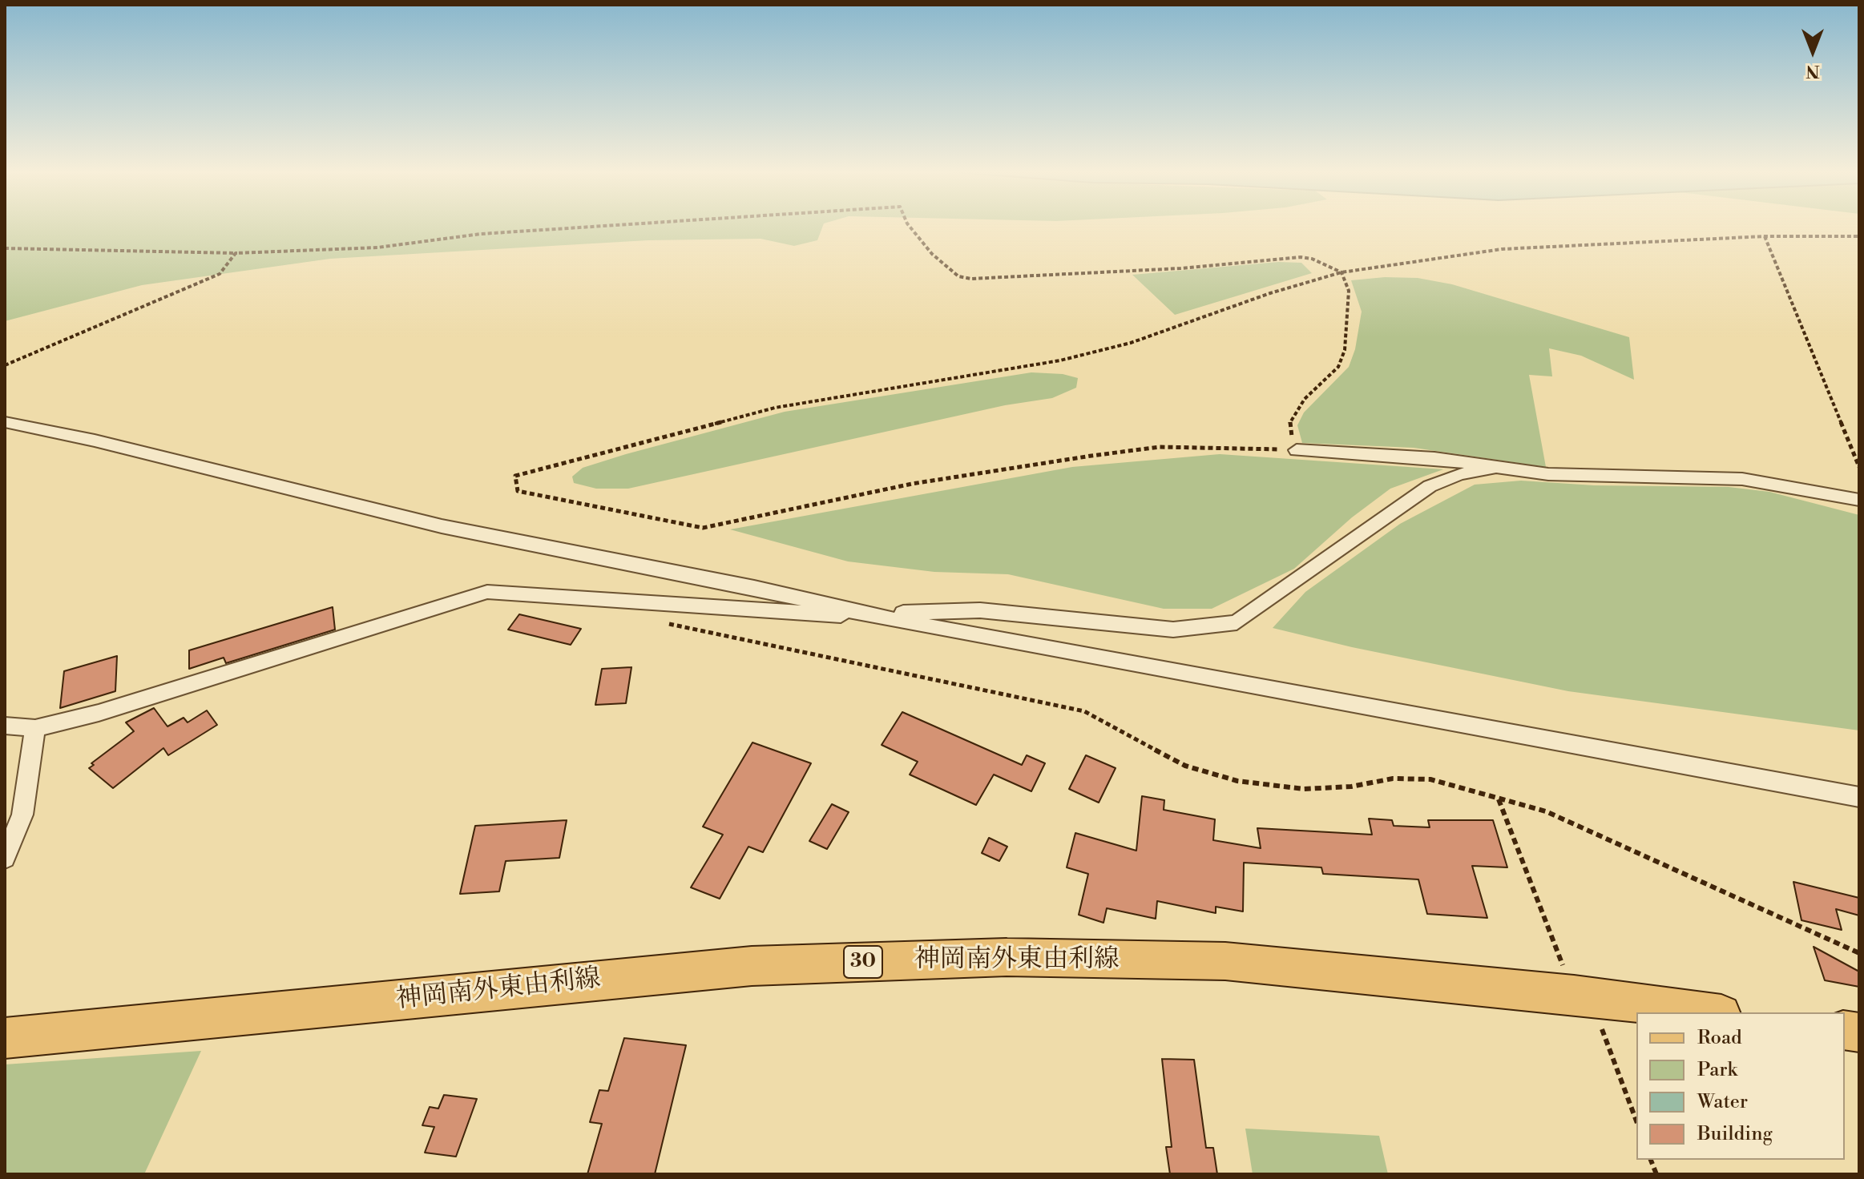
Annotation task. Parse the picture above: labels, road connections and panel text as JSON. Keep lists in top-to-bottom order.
{
  "streets": {
    "main road": ["神岡南外東由利線", "30"]
  },
  "legend": [
    "Road",
    "Park",
    "Water",
    "Building"
  ],
  "north": "bottom"
}
